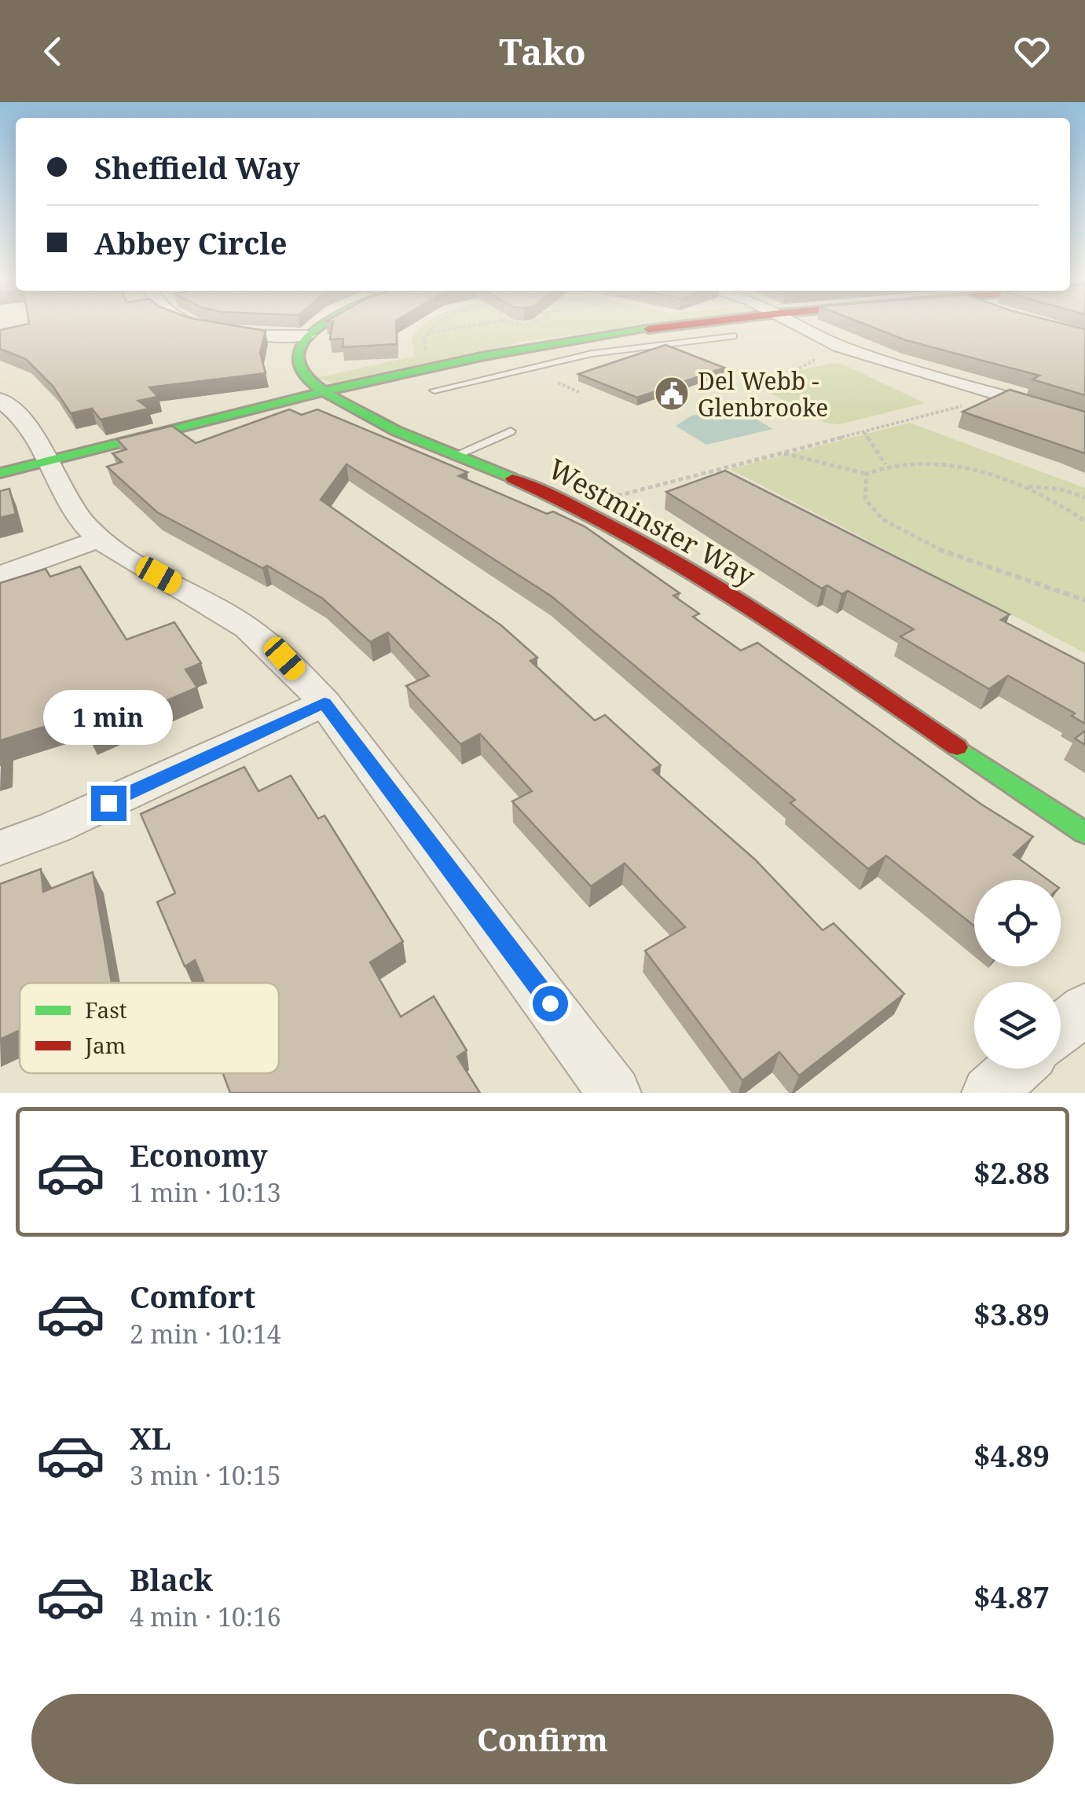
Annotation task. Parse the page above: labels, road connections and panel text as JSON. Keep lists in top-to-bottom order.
{
  "streets": {
    "street": ["Westminster Way"]
  },
  "places": {
    "public building": ["Del Webb - Glenbrooke"]
  },
  "legend": ["Fast", "Jam"],
  "page": {
    "header": "Tako",
    "banner": ["Sheffield Way", "Abbey Circle"],
    "bubble": "1 min",
    "list": [
      {
        "name": "Economy",
        "note": "1 min · 10:13",
        "value": "$2.88"
      },
      {
        "name": "Comfort",
        "note": "2 min · 10:14",
        "value": "$3.89"
      },
      {
        "name": "XL",
        "note": "3 min · 10:15",
        "value": "$4.89"
      },
      {
        "name": "Black",
        "note": "4 min · 10:16",
        "value": "$4.87"
      }
    ],
    "buttons": "Confirm"
  }
}
